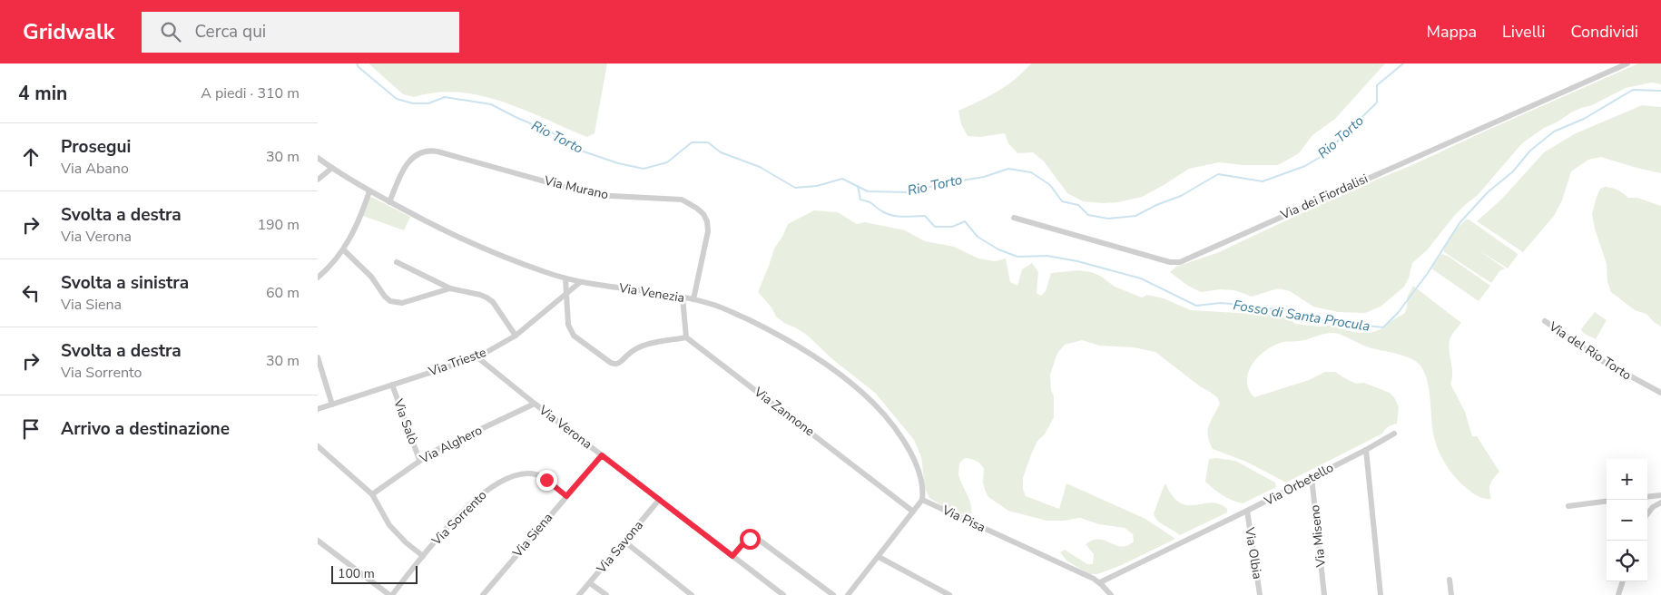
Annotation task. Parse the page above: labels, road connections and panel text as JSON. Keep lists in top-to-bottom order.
{
  "streets": {
    "street": [
      "Via Murano",
      "Via dei Fiordalisi",
      "Via Venezia",
      "Via del Rio Torto",
      "Via Trieste",
      "Via Zannone",
      "Via Salò",
      "Via Verona",
      "Via Alghero",
      "Via Orbetello",
      "Via Sorrento",
      "Via Pisa",
      "Via Siena",
      "Via Miseno",
      "Via Savona",
      "Via Olbia"
    ]
  },
  "crossings": [
    ["Via Murano", "Via Venezia"],
    ["Via Venezia", "Via Trieste"],
    ["Via Venezia", "Via Pisa"],
    ["Via Trieste", "Via Salò"],
    ["Via Trieste", "Via Verona"],
    ["Via Salò", "Via Alghero"],
    ["Via Verona", "Via Alghero"],
    ["Via Verona", "Via Siena"],
    ["Via Verona", "Via Savona"],
    ["Via Orbetello", "Via Pisa"],
    ["Via Orbetello", "Via Miseno"],
    ["Via Orbetello", "Via Olbia"],
    ["Via Sorrento", "Via Siena"]
  ],
  "water": ["Rio Torto", "Fosso di Santa Procula"],
  "scale_bar": "100 m",
  "page": {
    "header": "Gridwalk",
    "search": "Cerca qui",
    "nav": ["Mappa", "Livelli", "Condividi"],
    "heading": ["4 min", "A piedi · 310 m"],
    "list": [
      ["Prosegui", "Via Abano", "30 m"],
      ["Svolta a destra", "Via Verona", "190 m"],
      ["Svolta a sinistra", "Via Siena", "60 m"],
      ["Svolta a destra", "Via Sorrento", "30 m"],
      "Arrivo a destinazione"
    ],
    "map_buttons": ["+", "−"],
    "scale": "100 m"
  }
}
